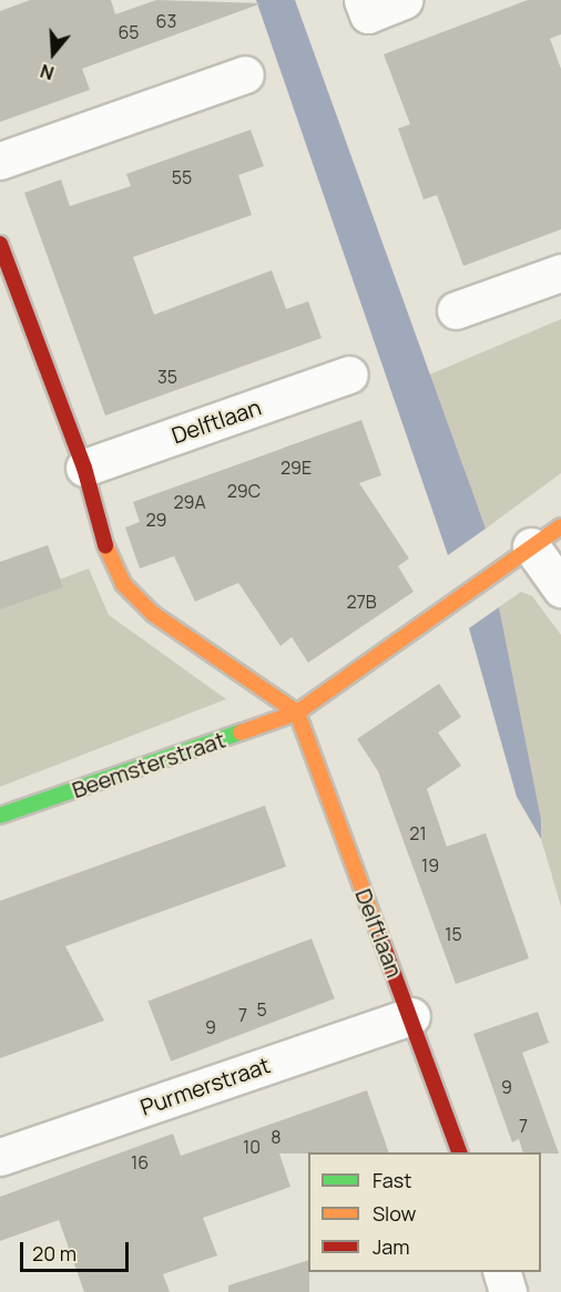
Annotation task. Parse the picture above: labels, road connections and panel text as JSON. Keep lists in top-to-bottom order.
{
  "streets": {
    "street": ["Delftlaan", "Beemsterstraat", "Purmerstraat"]
  },
  "crossings": [
    ["Delftlaan", "Beemsterstraat"],
    ["Delftlaan", "Purmerstraat"]
  ],
  "house_numbers": [
    "63",
    "65",
    "55",
    "35",
    "29E",
    "29C",
    "29A",
    "29",
    "27B",
    "21",
    "19",
    "15",
    "5",
    "7",
    "9",
    "9",
    "7",
    "8",
    "10",
    "16"
  ],
  "legend": ["Fast", "Slow", "Jam"],
  "scale_bar": "20 m",
  "north": "bottom"
}
